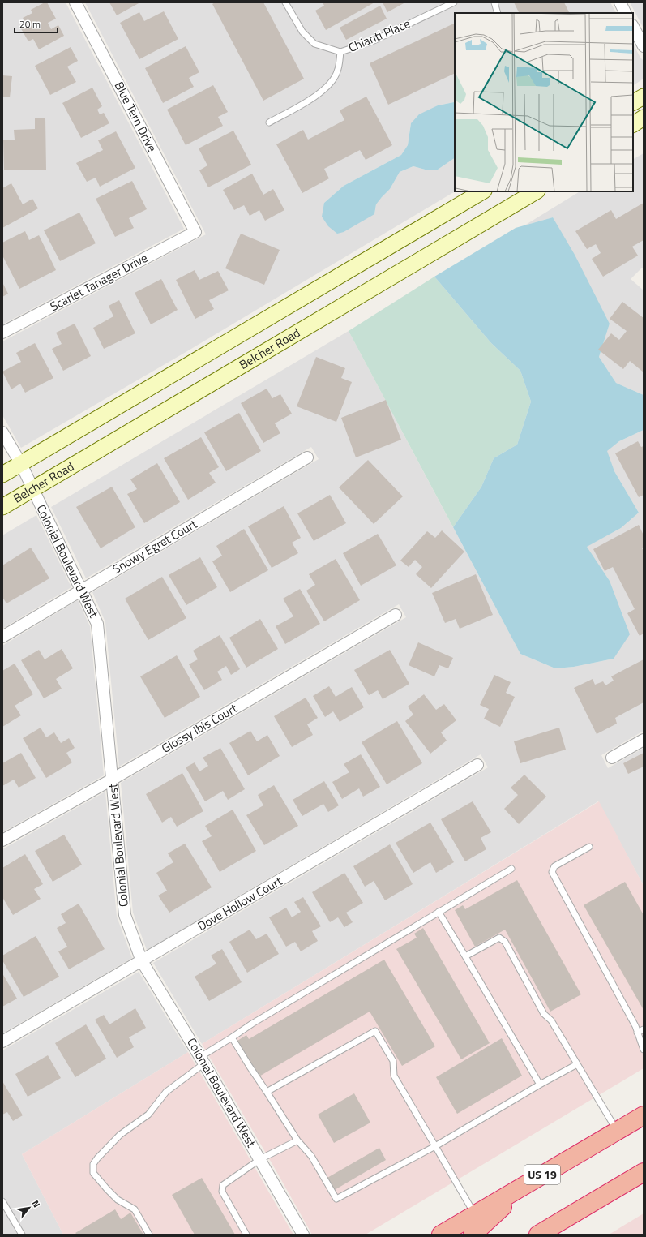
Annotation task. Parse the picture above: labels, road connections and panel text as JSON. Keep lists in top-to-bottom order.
{
  "streets": {
    "highway": ["US 19"],
    "main road": ["Belcher Road"],
    "street": [
      "Blue Tern Drive",
      "Scarlet Tanager Drive",
      "Snowy Egret Court",
      "Colonial Boulevard West",
      "Glossy Ibis Court",
      "Dove Hollow Court"
    ],
    "lane": ["Chianti Place"]
  },
  "crossings": [
    ["Blue Tern Drive", "Scarlet Tanager Drive"],
    ["Belcher Road", "Colonial Boulevard West"],
    ["Snowy Egret Court", "Colonial Boulevard West"],
    ["Colonial Boulevard West", "Glossy Ibis Court"],
    ["Colonial Boulevard West", "Dove Hollow Court"]
  ],
  "scale_bar": "20 m",
  "north": "top right"
}
